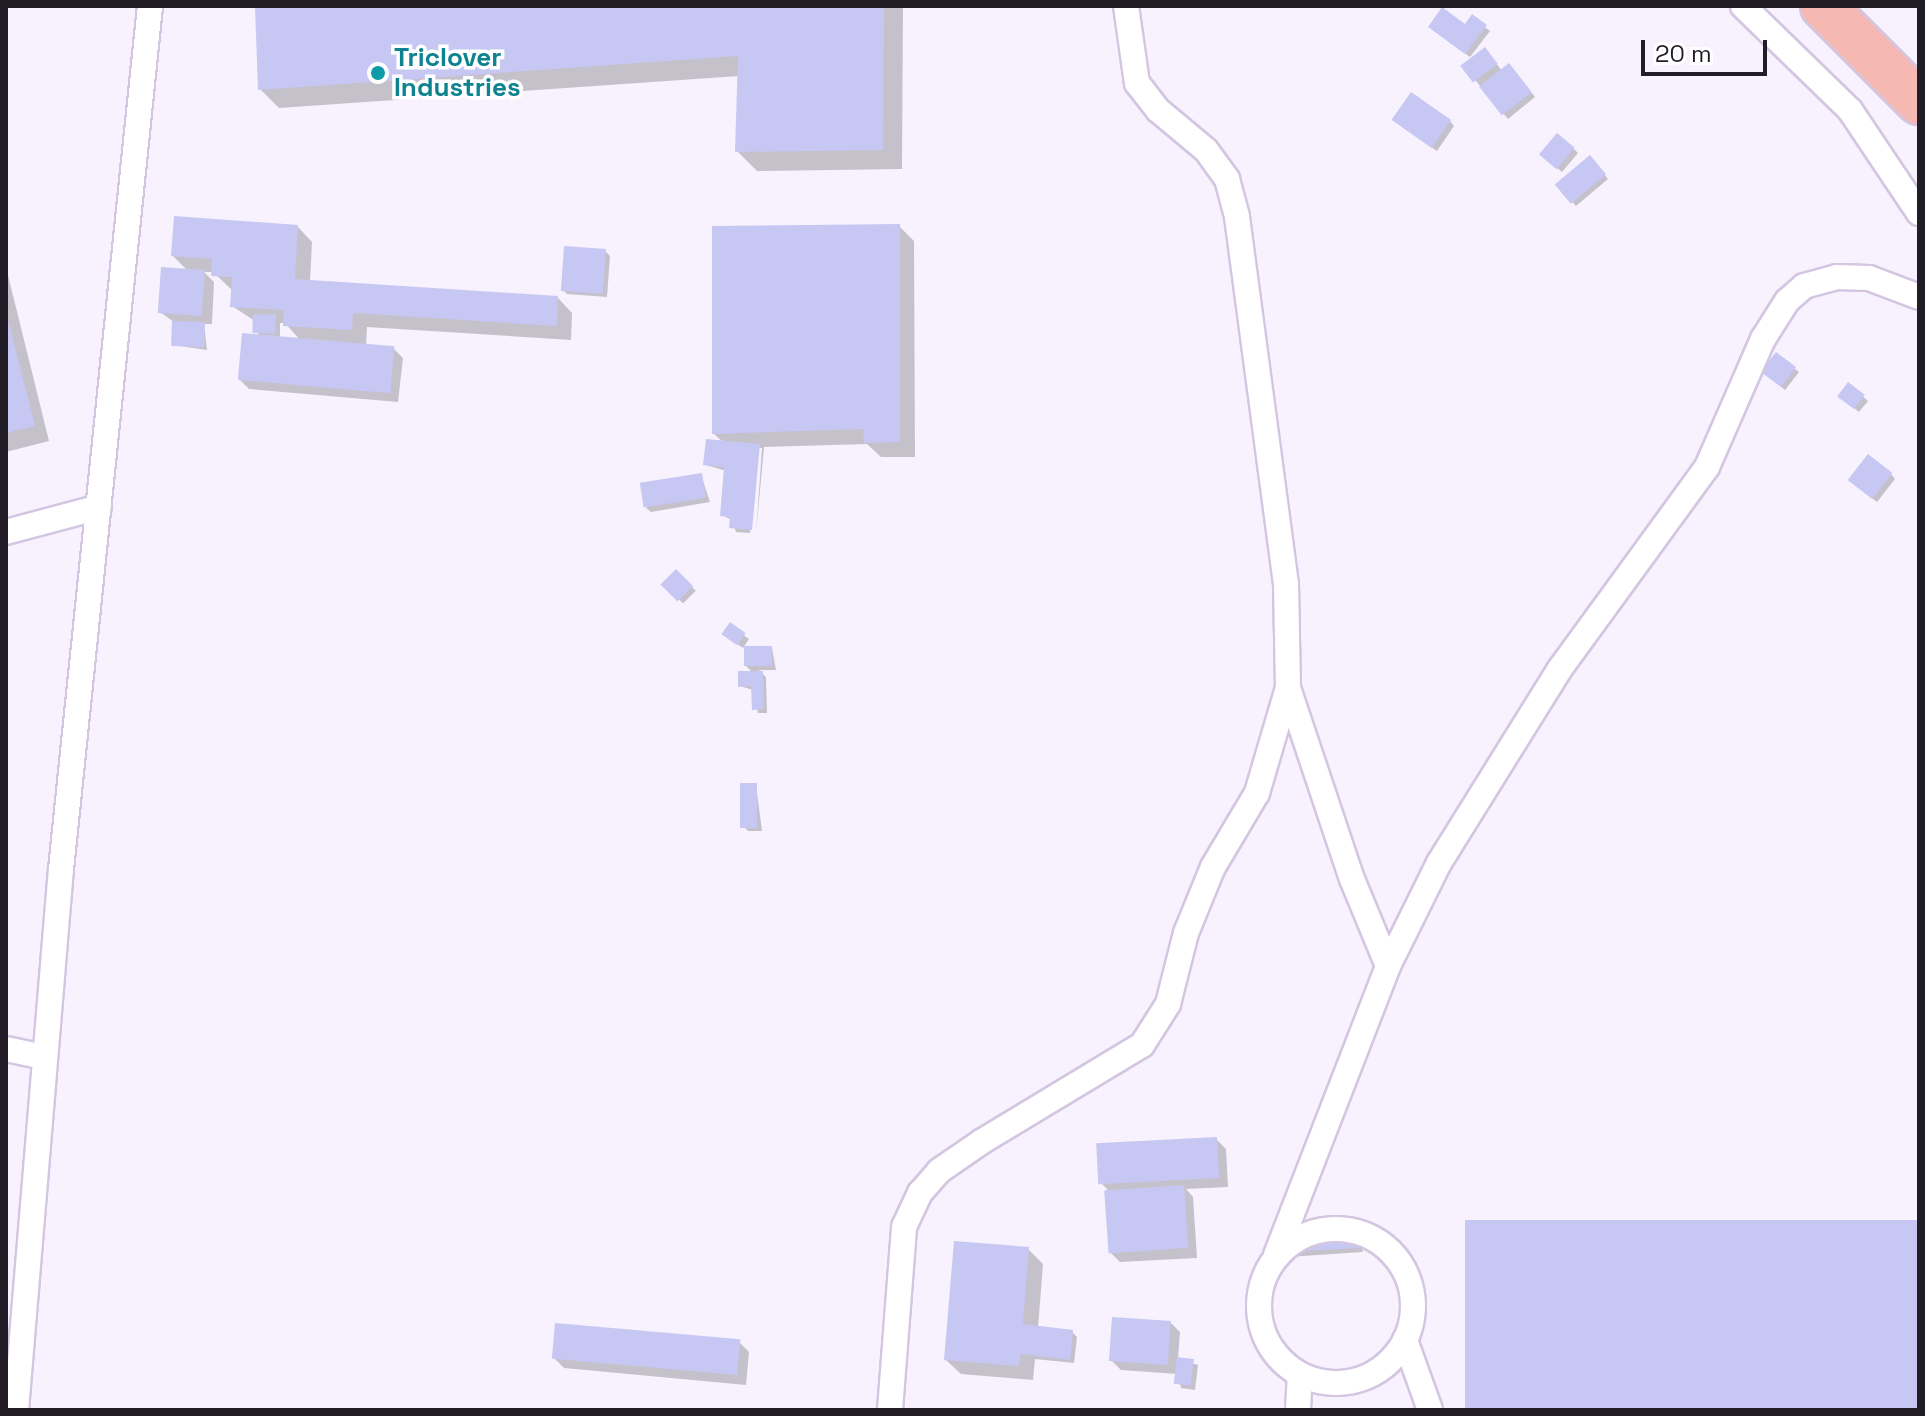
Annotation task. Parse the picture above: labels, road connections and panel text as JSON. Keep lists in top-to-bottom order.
{
  "places": ["Triclover Industries"],
  "scale_bar": "20 m"
}
